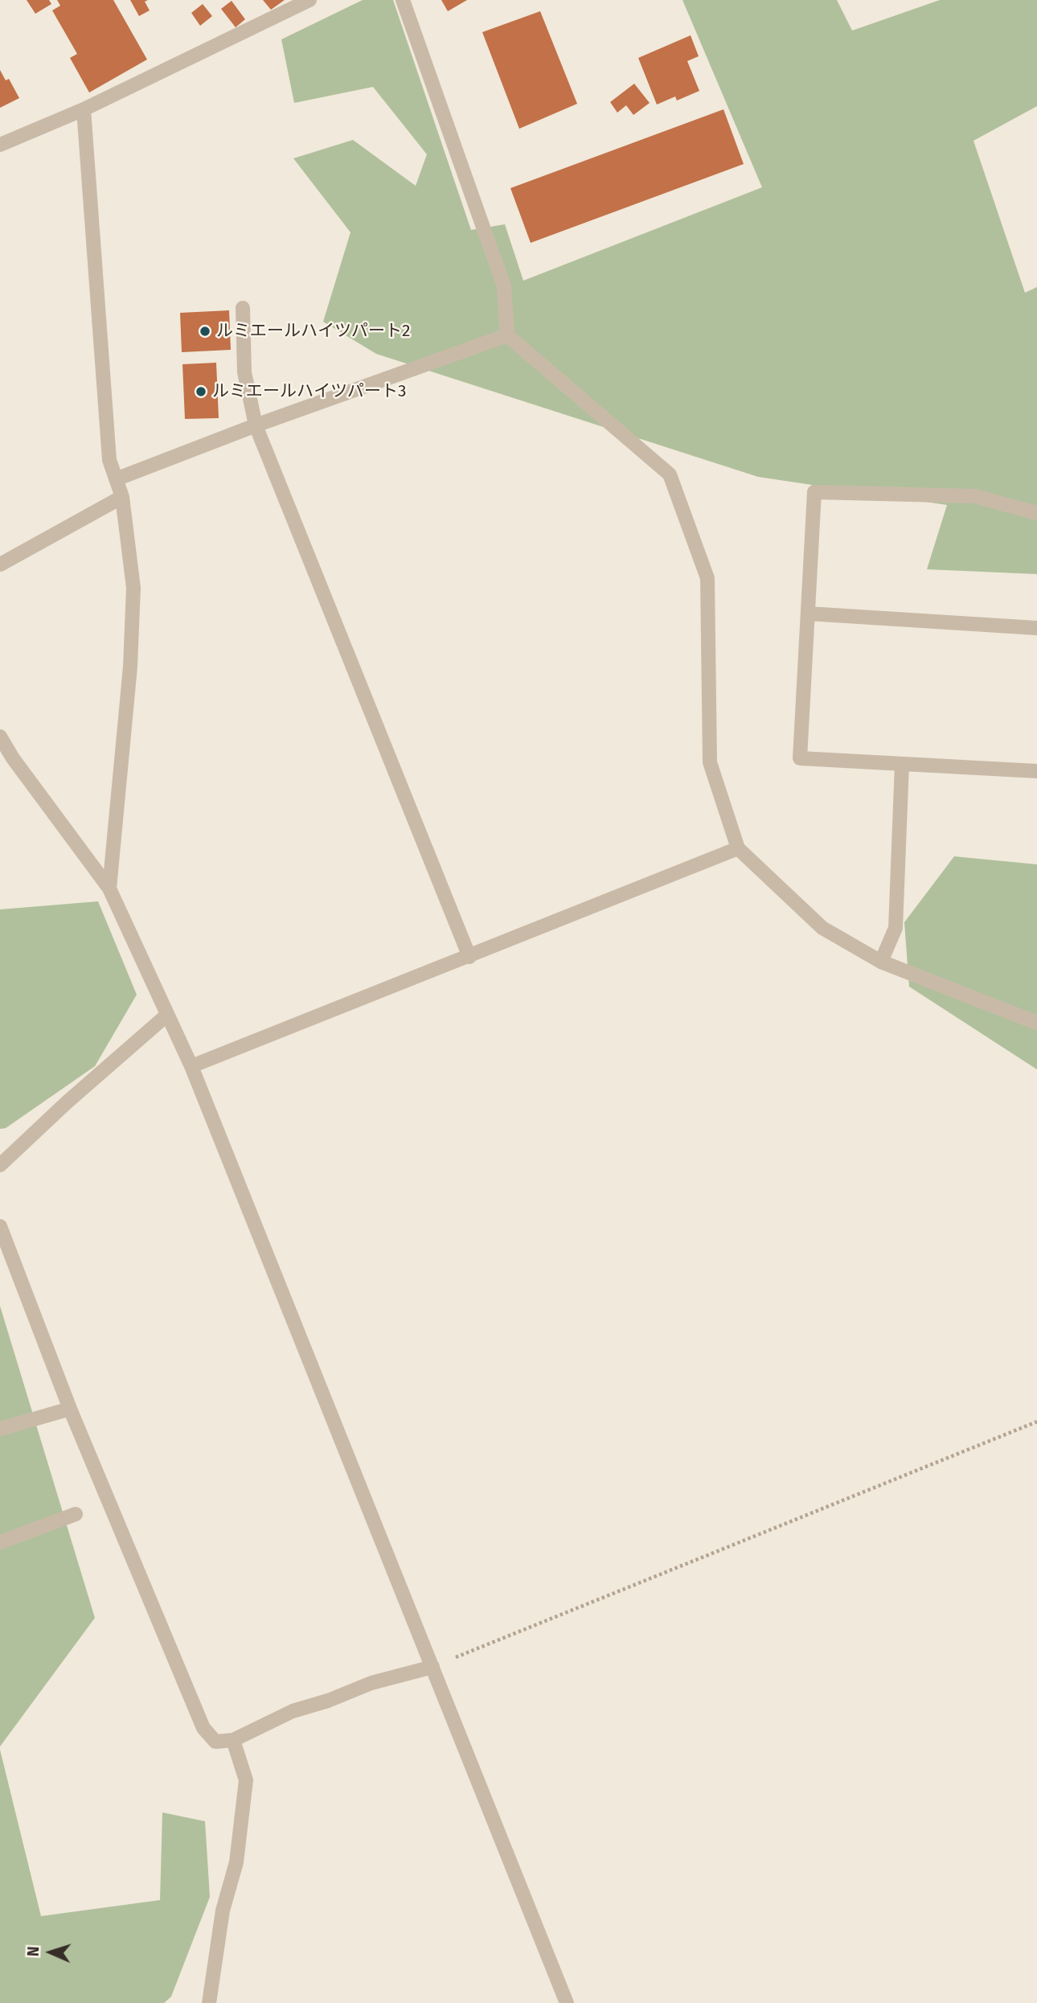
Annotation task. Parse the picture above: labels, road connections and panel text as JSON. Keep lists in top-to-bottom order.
{
  "places": ["ルミエールハイツパート2", "ルミエールハイツパート3"],
  "north": "left"
}
